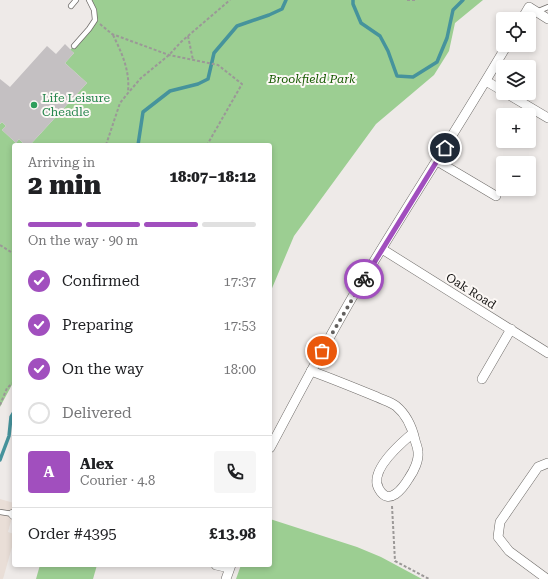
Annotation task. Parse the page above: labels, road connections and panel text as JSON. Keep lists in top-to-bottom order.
{
  "streets": {
    "street": ["Oak Road"]
  },
  "parks": ["Brookfield Park"],
  "places": ["Life Leisure Cheadle"],
  "page": {
    "map_buttons": ["+", "−"],
    "heading": ["2 min", "Arriving in", "18:07–18:12"],
    "panel": [
      "Alex",
      "Courier · 4.8",
      "Order #4395",
      "£13.98"
    ],
    "bar": "On the way · 90 m",
    "list": [
      ["Confirmed", "17:37"],
      ["Preparing", "17:53"],
      ["On the way", "18:00"],
      "Delivered"
    ],
    "round": "A"
  }
}
